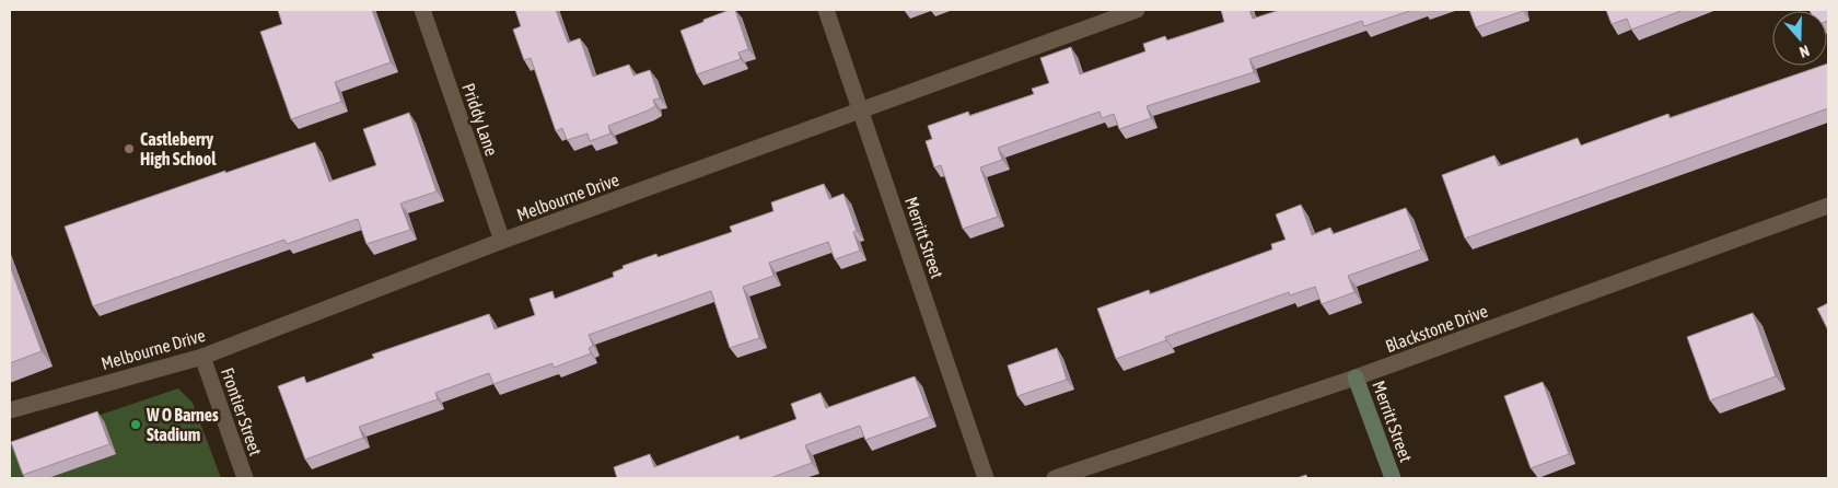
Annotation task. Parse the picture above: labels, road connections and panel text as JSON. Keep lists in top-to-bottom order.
{
  "streets": {
    "street": [
      "Priddy Lane",
      "Melbourne Drive",
      "Merritt Street",
      "Blackstone Drive",
      "Frontier Street"
    ]
  },
  "crossings": [
    ["Priddy Lane", "Melbourne Drive"],
    ["Melbourne Drive", "Merritt Street"],
    ["Melbourne Drive", "Frontier Street"],
    ["Merritt Street", "Blackstone Drive"]
  ],
  "places": ["Castleberry High School", "W O Barnes Stadium"],
  "north": "bottom"
}
